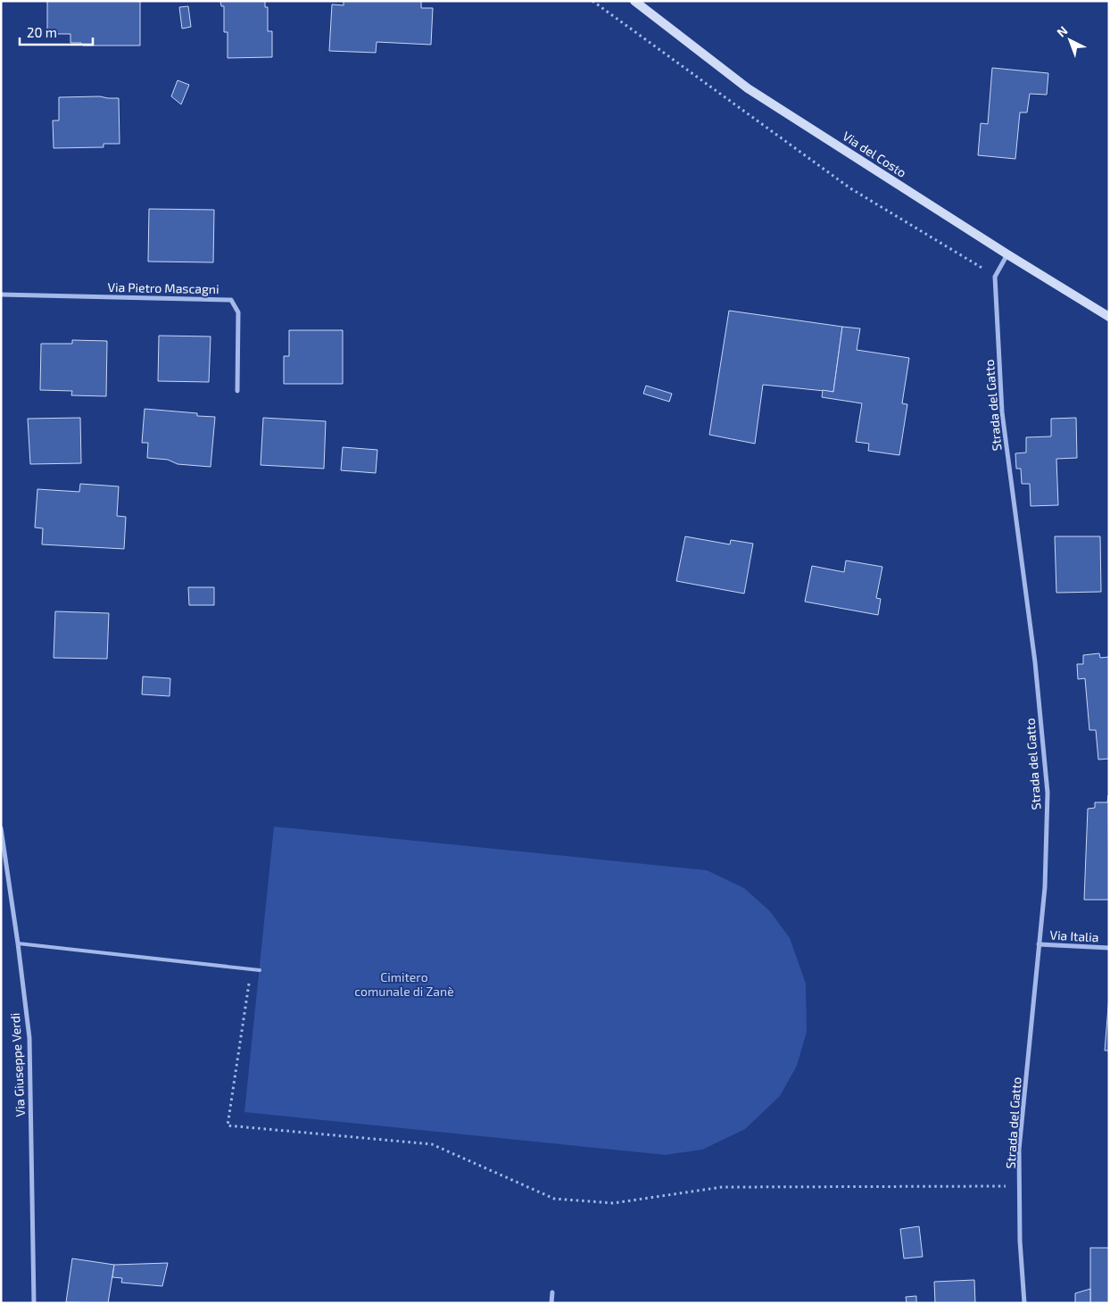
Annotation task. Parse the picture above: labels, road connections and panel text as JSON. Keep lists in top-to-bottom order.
{
  "streets": {
    "main road": ["Via del Costo"],
    "street": [
      "Via Pietro Mascagni",
      "Strada del Gatto",
      "Via Italia",
      "Via Giuseppe Verdi"
    ]
  },
  "crossings": [
    ["Strada del Gatto", "Via Italia"]
  ],
  "parks": ["Cimitero comunale di Zanè"],
  "scale_bar": "20 m",
  "north": "top left"
}
